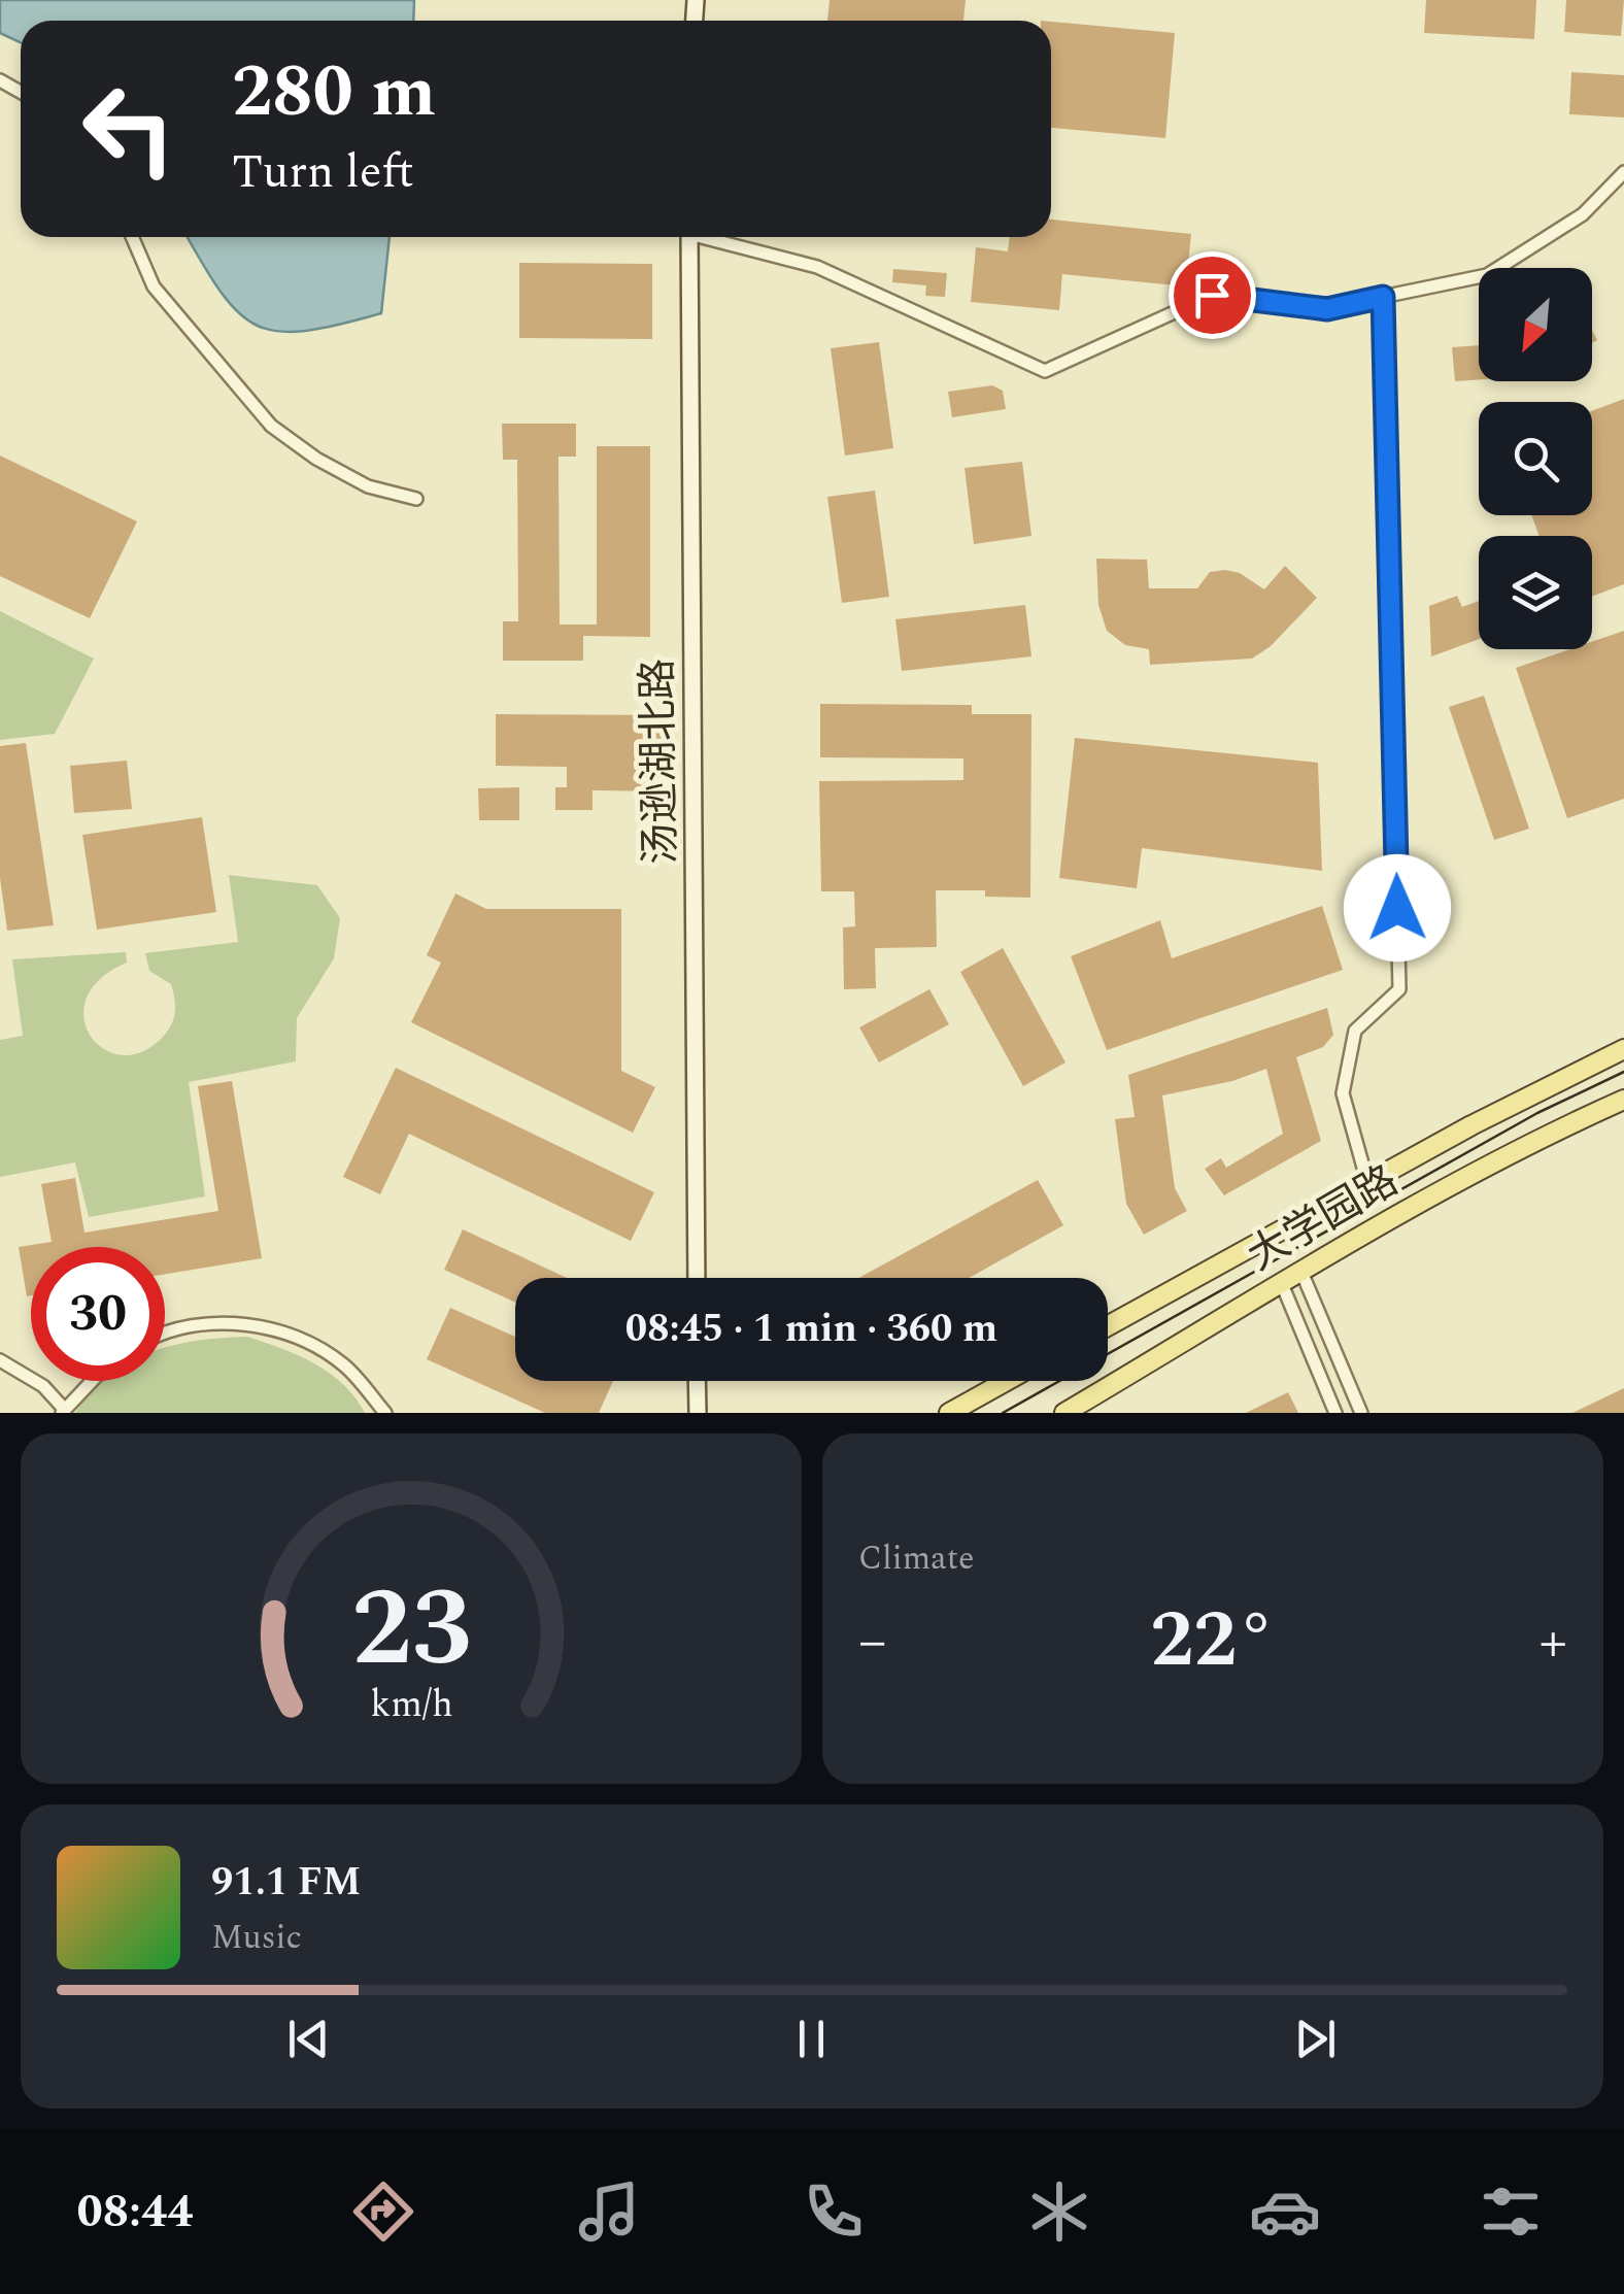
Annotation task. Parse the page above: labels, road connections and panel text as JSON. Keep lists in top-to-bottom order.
{
  "streets": {
    "main road": ["汤逊湖北路", "大学园路"]
  },
  "north": "bottom left",
  "page": {
    "turn": ["280 m", "Turn left"],
    "limit": "30",
    "trip": "08:45 · 1 min · 360 m",
    "tile": "Climate",
    "heat": ["−", "22°", "+"],
    "song": ["91.1 FM", "Music"],
    "tabs": "08:44",
    "gauge": ["23", "km/h"]
  }
}
